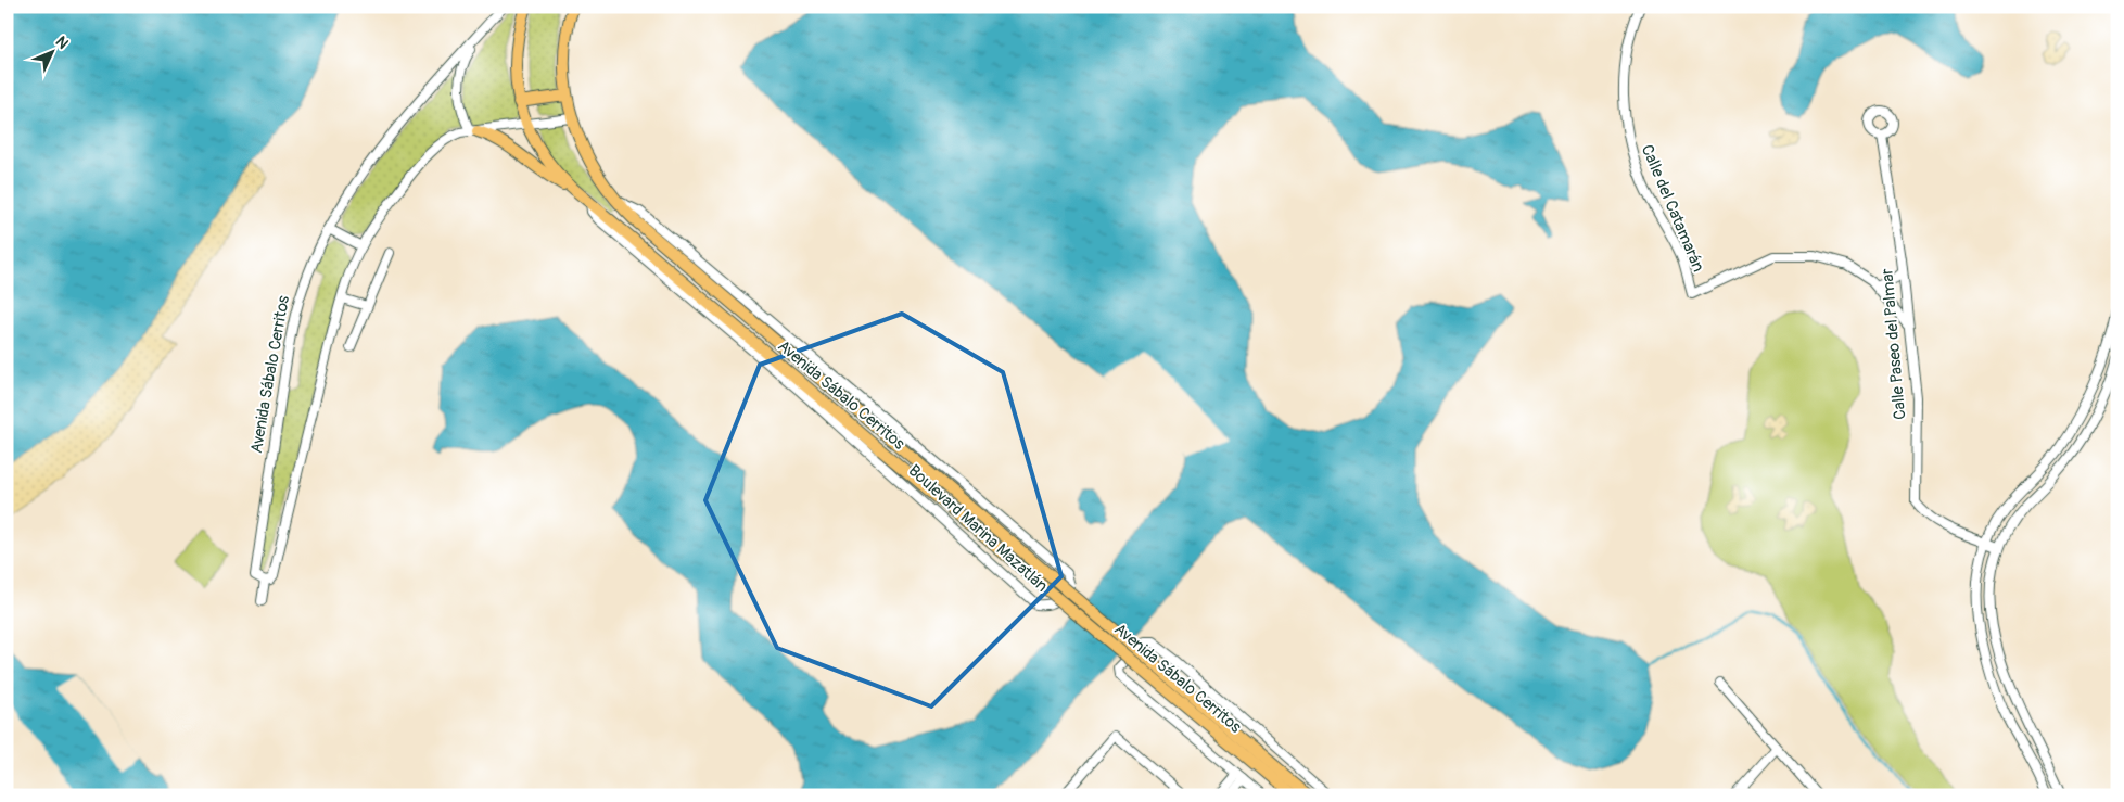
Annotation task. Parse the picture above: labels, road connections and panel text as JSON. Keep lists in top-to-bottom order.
{
  "streets": {
    "main road": ["Avenida Sábalo Cerritos"],
    "street": ["Calle del Catamarán", "Calle Paseo del Palmar", "Boulevard Marina Mazatlán"]
  },
  "crossings": [
    ["Avenida Sábalo Cerritos", "Boulevard Marina Mazatlán"]
  ],
  "north": "top right"
}
